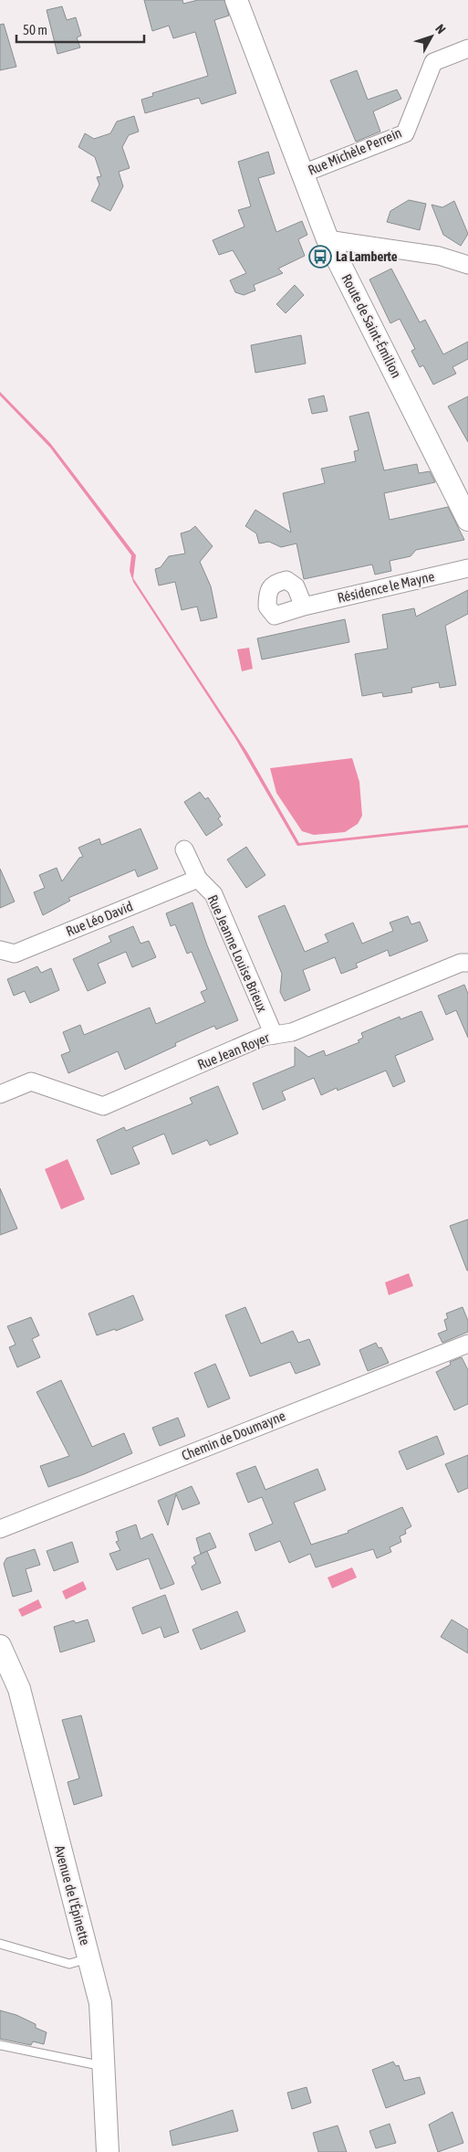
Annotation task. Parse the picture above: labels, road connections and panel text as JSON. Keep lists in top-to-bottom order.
{
  "streets": {
    "street": [
      "Rue Michèle Perrein",
      "Route de Saint-Émilion",
      "Résidence le Mayne",
      "Rue Léo David",
      "Rue Jeanne Louise Brieux",
      "Rue Jean Royer",
      "Chemin de Doumayne",
      "Avenue de l'Épinette"
    ]
  },
  "crossings": [
    ["Rue Michèle Perrein", "Route de Saint-Émilion"],
    ["Rue Léo David", "Rue Jeanne Louise Brieux"],
    ["Rue Jeanne Louise Brieux", "Rue Jean Royer"]
  ],
  "places": {
    "bus stop": ["La Lamberte"]
  },
  "scale_bar": "50 m",
  "north": "top right"
}
